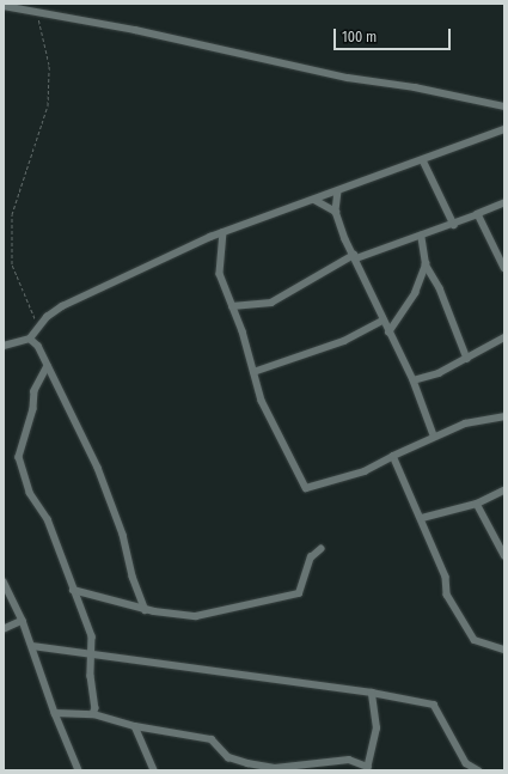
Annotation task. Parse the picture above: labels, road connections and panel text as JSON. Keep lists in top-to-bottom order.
{
  "scale_bar": "100 m"
}
